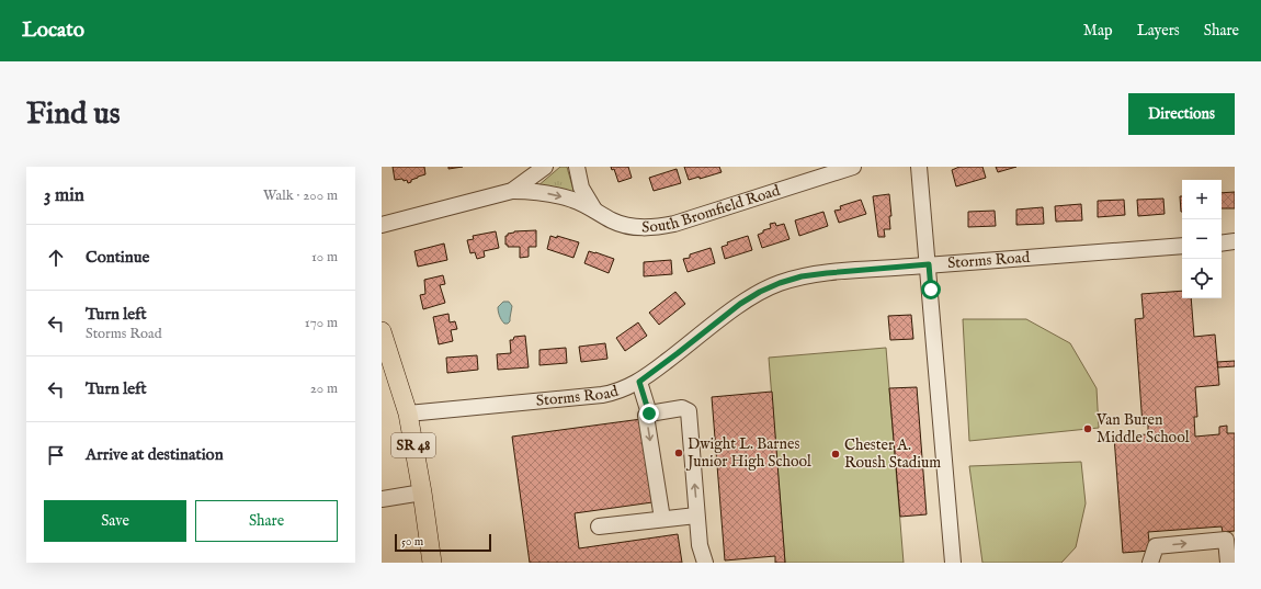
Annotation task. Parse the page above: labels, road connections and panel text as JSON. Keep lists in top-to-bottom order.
{
  "streets": {
    "main road": ["SR 48"],
    "street": ["South Bromfield Road", "Storms Road"]
  },
  "crossings": [
    ["Storms Road", "SR 48"]
  ],
  "places": ["Van Buren Middle School", "Dwight L. Barnes Junior High School", "Chester A. Roush Stadium"],
  "scale_bar": "50 m",
  "page": {
    "header": "Locato",
    "nav": ["Map", "Layers", "Share"],
    "buttons": [
      "Directions",
      ["Save", "Share"]
    ],
    "title": "Find us",
    "heading": ["3 min", "Walk · 200 m"],
    "map_buttons": ["+", "−"],
    "list": [
      ["Continue", "10 m"],
      ["Turn left", "Storms Road", "170 m"],
      ["Turn left", "20 m"],
      "Arrive at destination"
    ],
    "scale": "50 m"
  }
}
